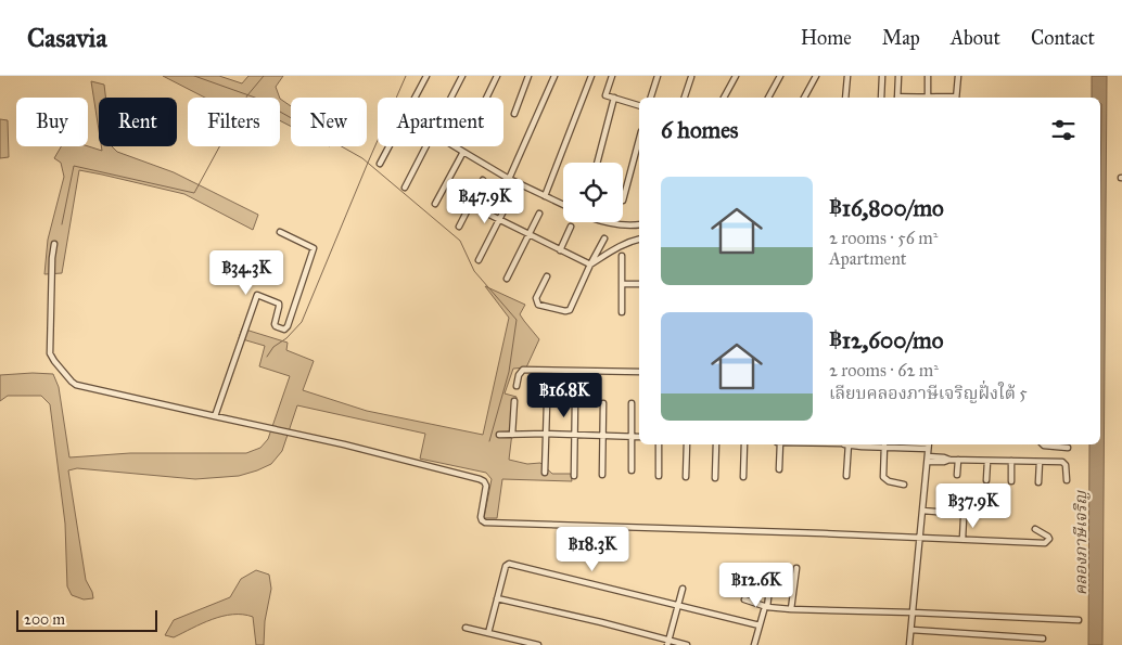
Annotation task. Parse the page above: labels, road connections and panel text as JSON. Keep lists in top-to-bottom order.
{
  "water": ["คลองภาษีเจริญ"],
  "scale_bar": "200 m",
  "page": {
    "header": "Casavia",
    "nav": [
      "Home",
      "Map",
      "About",
      "Contact"
    ],
    "chip": [
      "Buy",
      "Rent",
      "Filters",
      "New",
      "Apartment"
    ],
    "heading": "6 homes",
    "list": [
      {
        "name": "฿16,800/mo",
        "note": "2 rooms · 56 m² · Apartment"
      },
      {
        "name": "฿12,600/mo",
        "note": "2 rooms · 62 m² · เลียบคลองภาษีเจริญฝั่งใต้ 5"
      }
    ],
    "price": [
      "฿47.9K",
      "฿34.3K",
      "฿16.8K",
      "฿37.9K",
      "฿18.3K",
      "฿12.6K"
    ],
    "scale": "200 m"
  }
}
